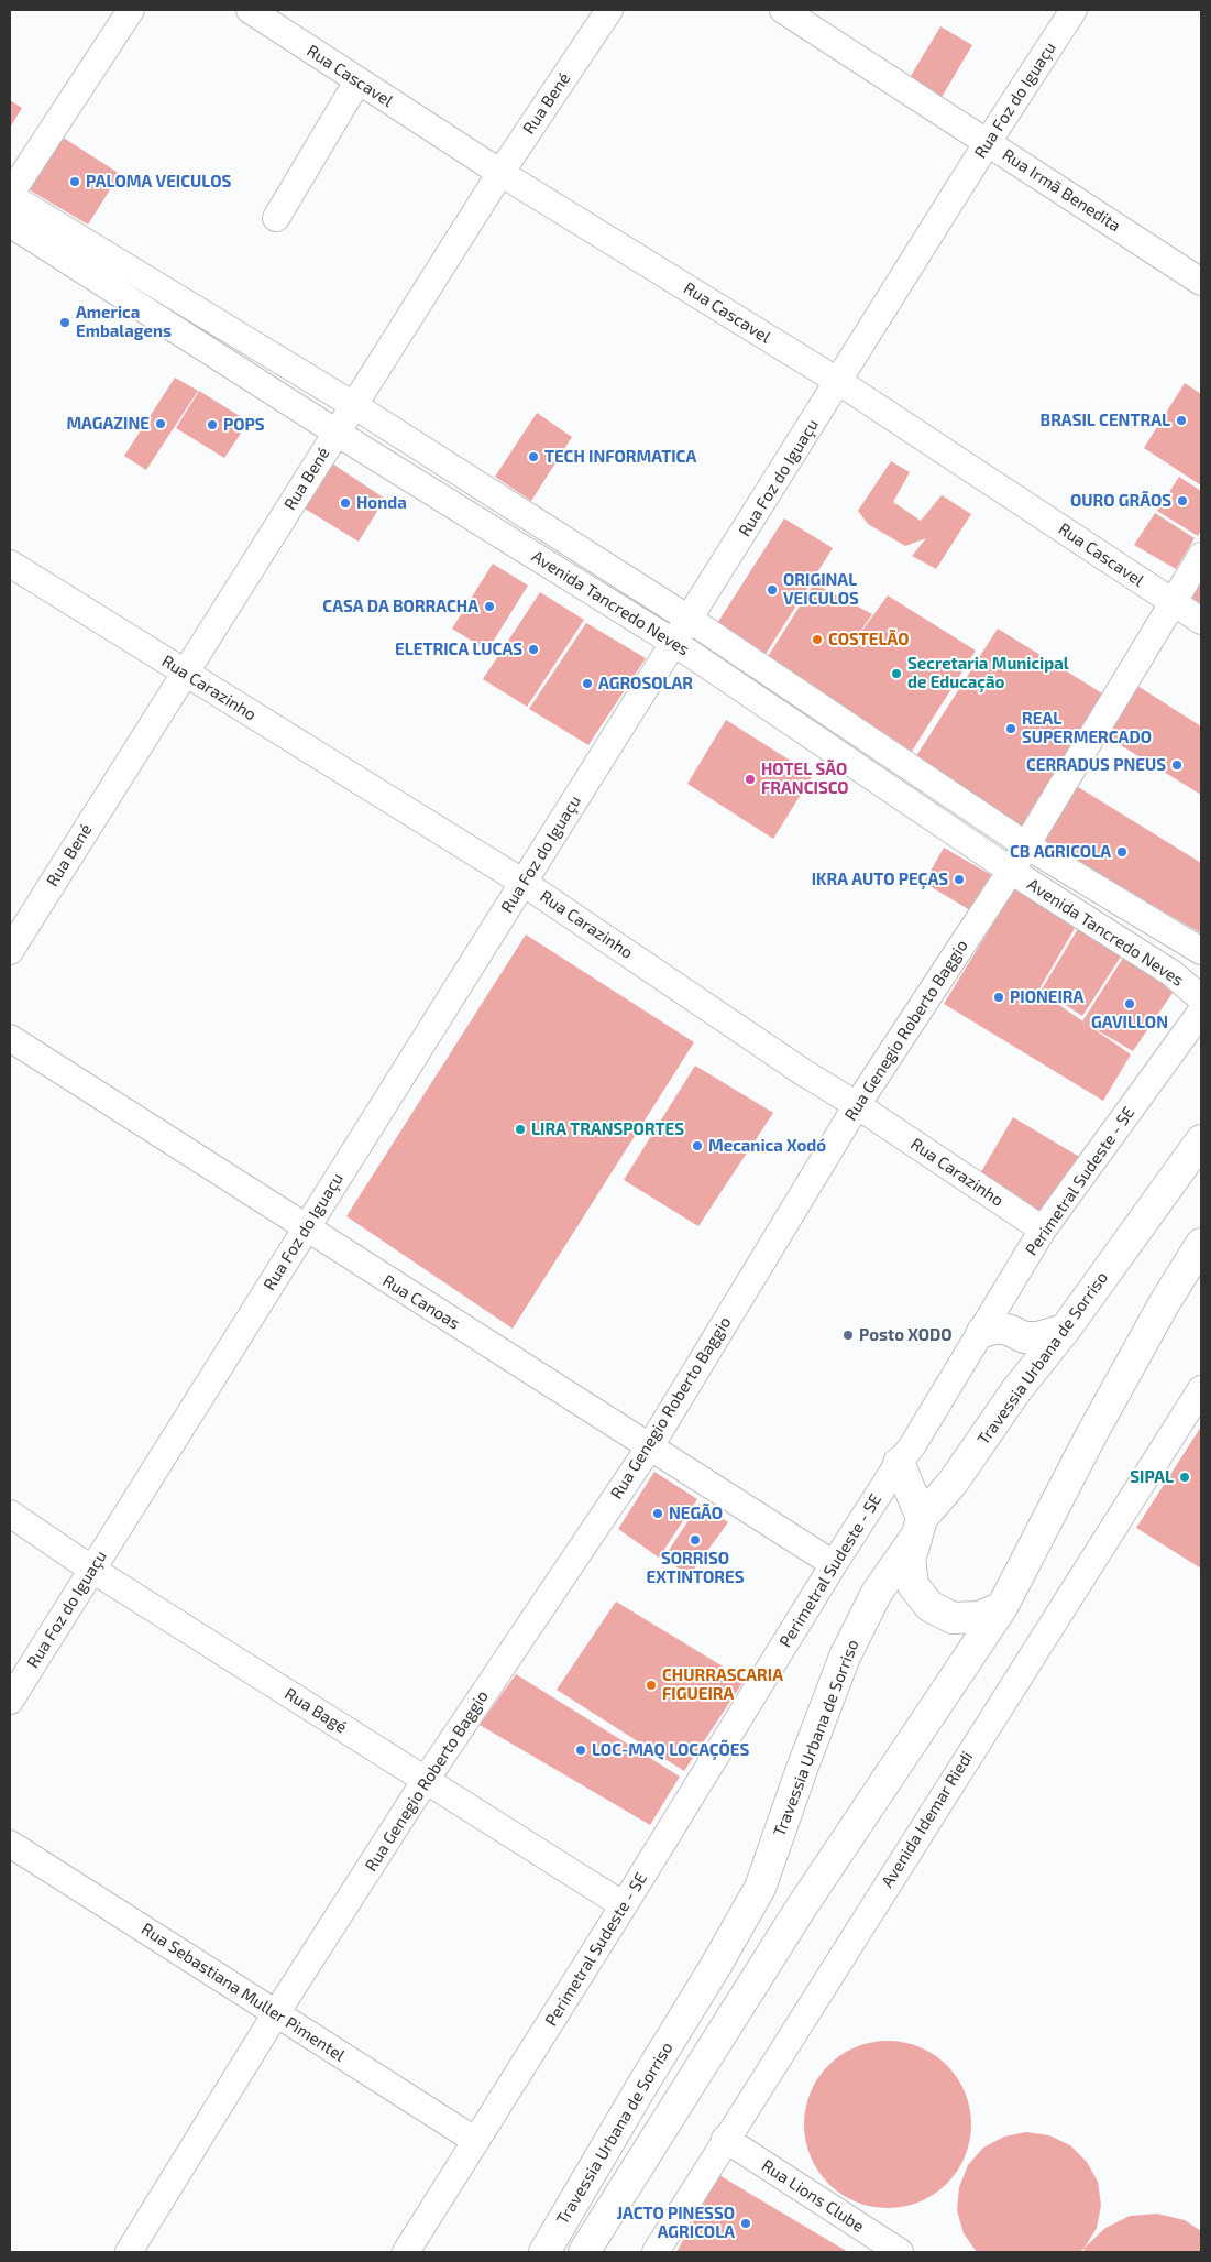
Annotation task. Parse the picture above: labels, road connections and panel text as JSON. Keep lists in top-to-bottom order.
{
  "streets": {
    "highway": ["Travessia Urbana de Sorriso"],
    "street": [
      "Rua Cascavel",
      "Rua Foz do Iguaçu",
      "Rua Bené",
      "Rua Irmã Benedita",
      "Avenida Tancredo Neves",
      "Rua Carazinho",
      "Rua Genegio Roberto Baggio",
      "Perimetral Sudeste - SE",
      "Rua Canoas",
      "Rua Bagé",
      "Avenida Idemar Riedi",
      "Rua Sebastiana Muller Pimentel",
      "Rua Lions Clube"
    ]
  },
  "crossings": [
    ["Rua Cascavel", "Rua Foz do Iguaçu"],
    ["Rua Cascavel", "Rua Bené"],
    ["Rua Cascavel", "Rua Genegio Roberto Baggio"],
    ["Rua Foz do Iguaçu", "Rua Irmã Benedita"],
    ["Rua Foz do Iguaçu", "Avenida Tancredo Neves"],
    ["Rua Foz do Iguaçu", "Rua Carazinho"],
    ["Rua Foz do Iguaçu", "Rua Canoas"],
    ["Rua Foz do Iguaçu", "Rua Bagé"],
    ["Rua Bené", "Avenida Tancredo Neves"],
    ["Rua Bené", "Rua Carazinho"],
    ["Avenida Tancredo Neves", "Rua Genegio Roberto Baggio"],
    ["Rua Carazinho", "Rua Genegio Roberto Baggio"],
    ["Rua Carazinho", "Perimetral Sudeste - SE"],
    ["Rua Genegio Roberto Baggio", "Rua Canoas"],
    ["Rua Genegio Roberto Baggio", "Rua Bagé"],
    ["Rua Genegio Roberto Baggio", "Rua Sebastiana Muller Pimentel"],
    ["Perimetral Sudeste - SE", "Rua Canoas"],
    ["Perimetral Sudeste - SE", "Rua Bagé"],
    ["Perimetral Sudeste - SE", "Rua Sebastiana Muller Pimentel"],
    ["Avenida Idemar Riedi", "Rua Lions Clube"]
  ],
  "places": [
    "PALOMA VEICULOS",
    "America Embalagens",
    "BRASIL CENTRAL",
    "MAGAZINE",
    "POPS",
    "TECH INFORMATICA",
    "OURO GRÃOS",
    "Honda",
    "ORIGINAL VEICULOS",
    "CASA DA BORRACHA",
    "COSTELÃO",
    "ELETRICA LUCAS",
    "Secretaria Municipal de Educação",
    "AGROSOLAR",
    "REAL SUPERMERCADO",
    "CERRADUS PNEUS",
    "HOTEL SÃO FRANCISCO",
    "CB AGRICOLA",
    "IKRA AUTO PEÇAS",
    "PIONEIRA",
    "GAVILLON",
    "LIRA TRANSPORTES",
    "Mecanica Xodó",
    "Posto XODO",
    "SIPAL",
    "NEGÃO",
    "SORRISO EXTINTORES",
    "CHURRASCARIA FIGUEIRA",
    "LOC-MAQ LOCAÇÕES",
    "JACTO PINESSO AGRICOLA"
  ]
}
